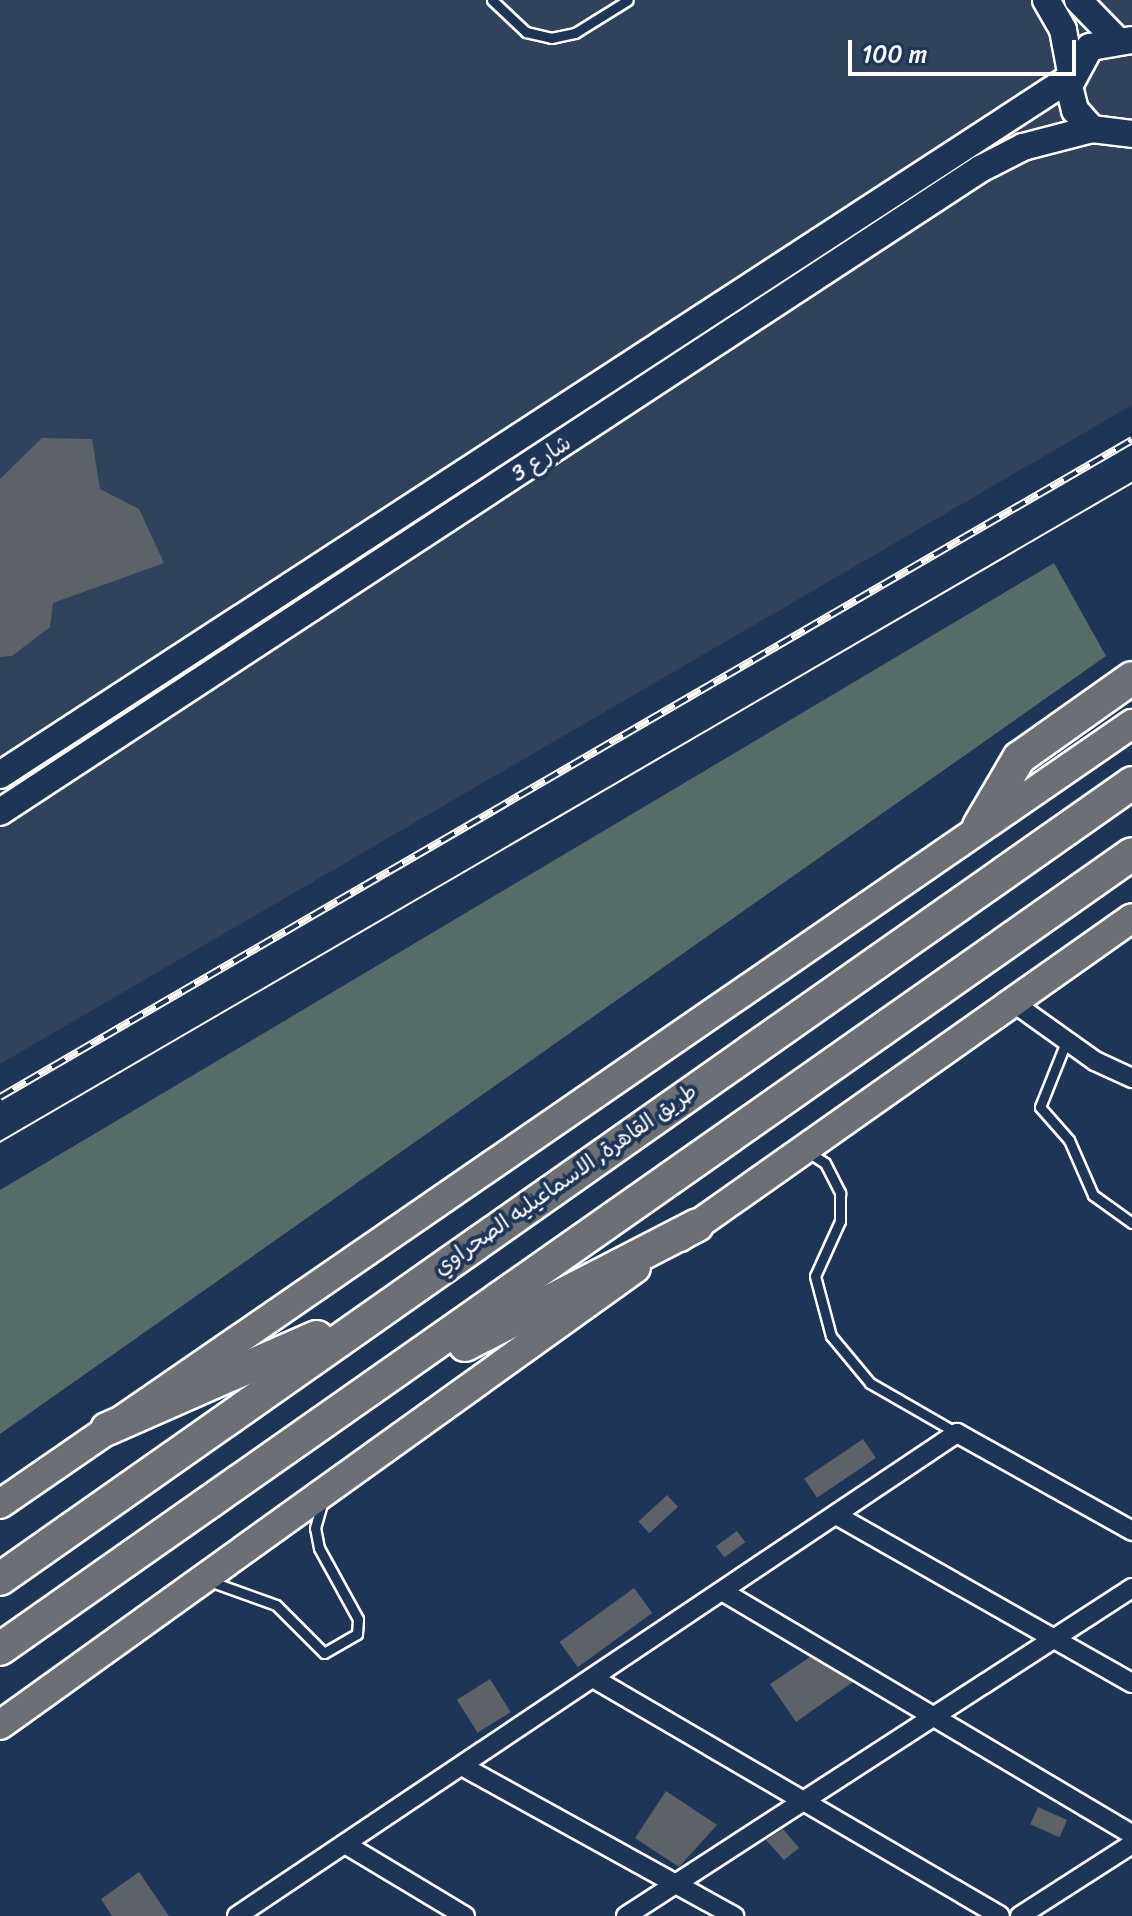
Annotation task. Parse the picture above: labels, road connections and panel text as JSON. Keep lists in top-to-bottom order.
{
  "streets": {
    "highway": ["طريق القاهرة, الاسماعيليه الصحراوي"],
    "main road": ["شارع 3"]
  },
  "scale_bar": "100 m"
}
